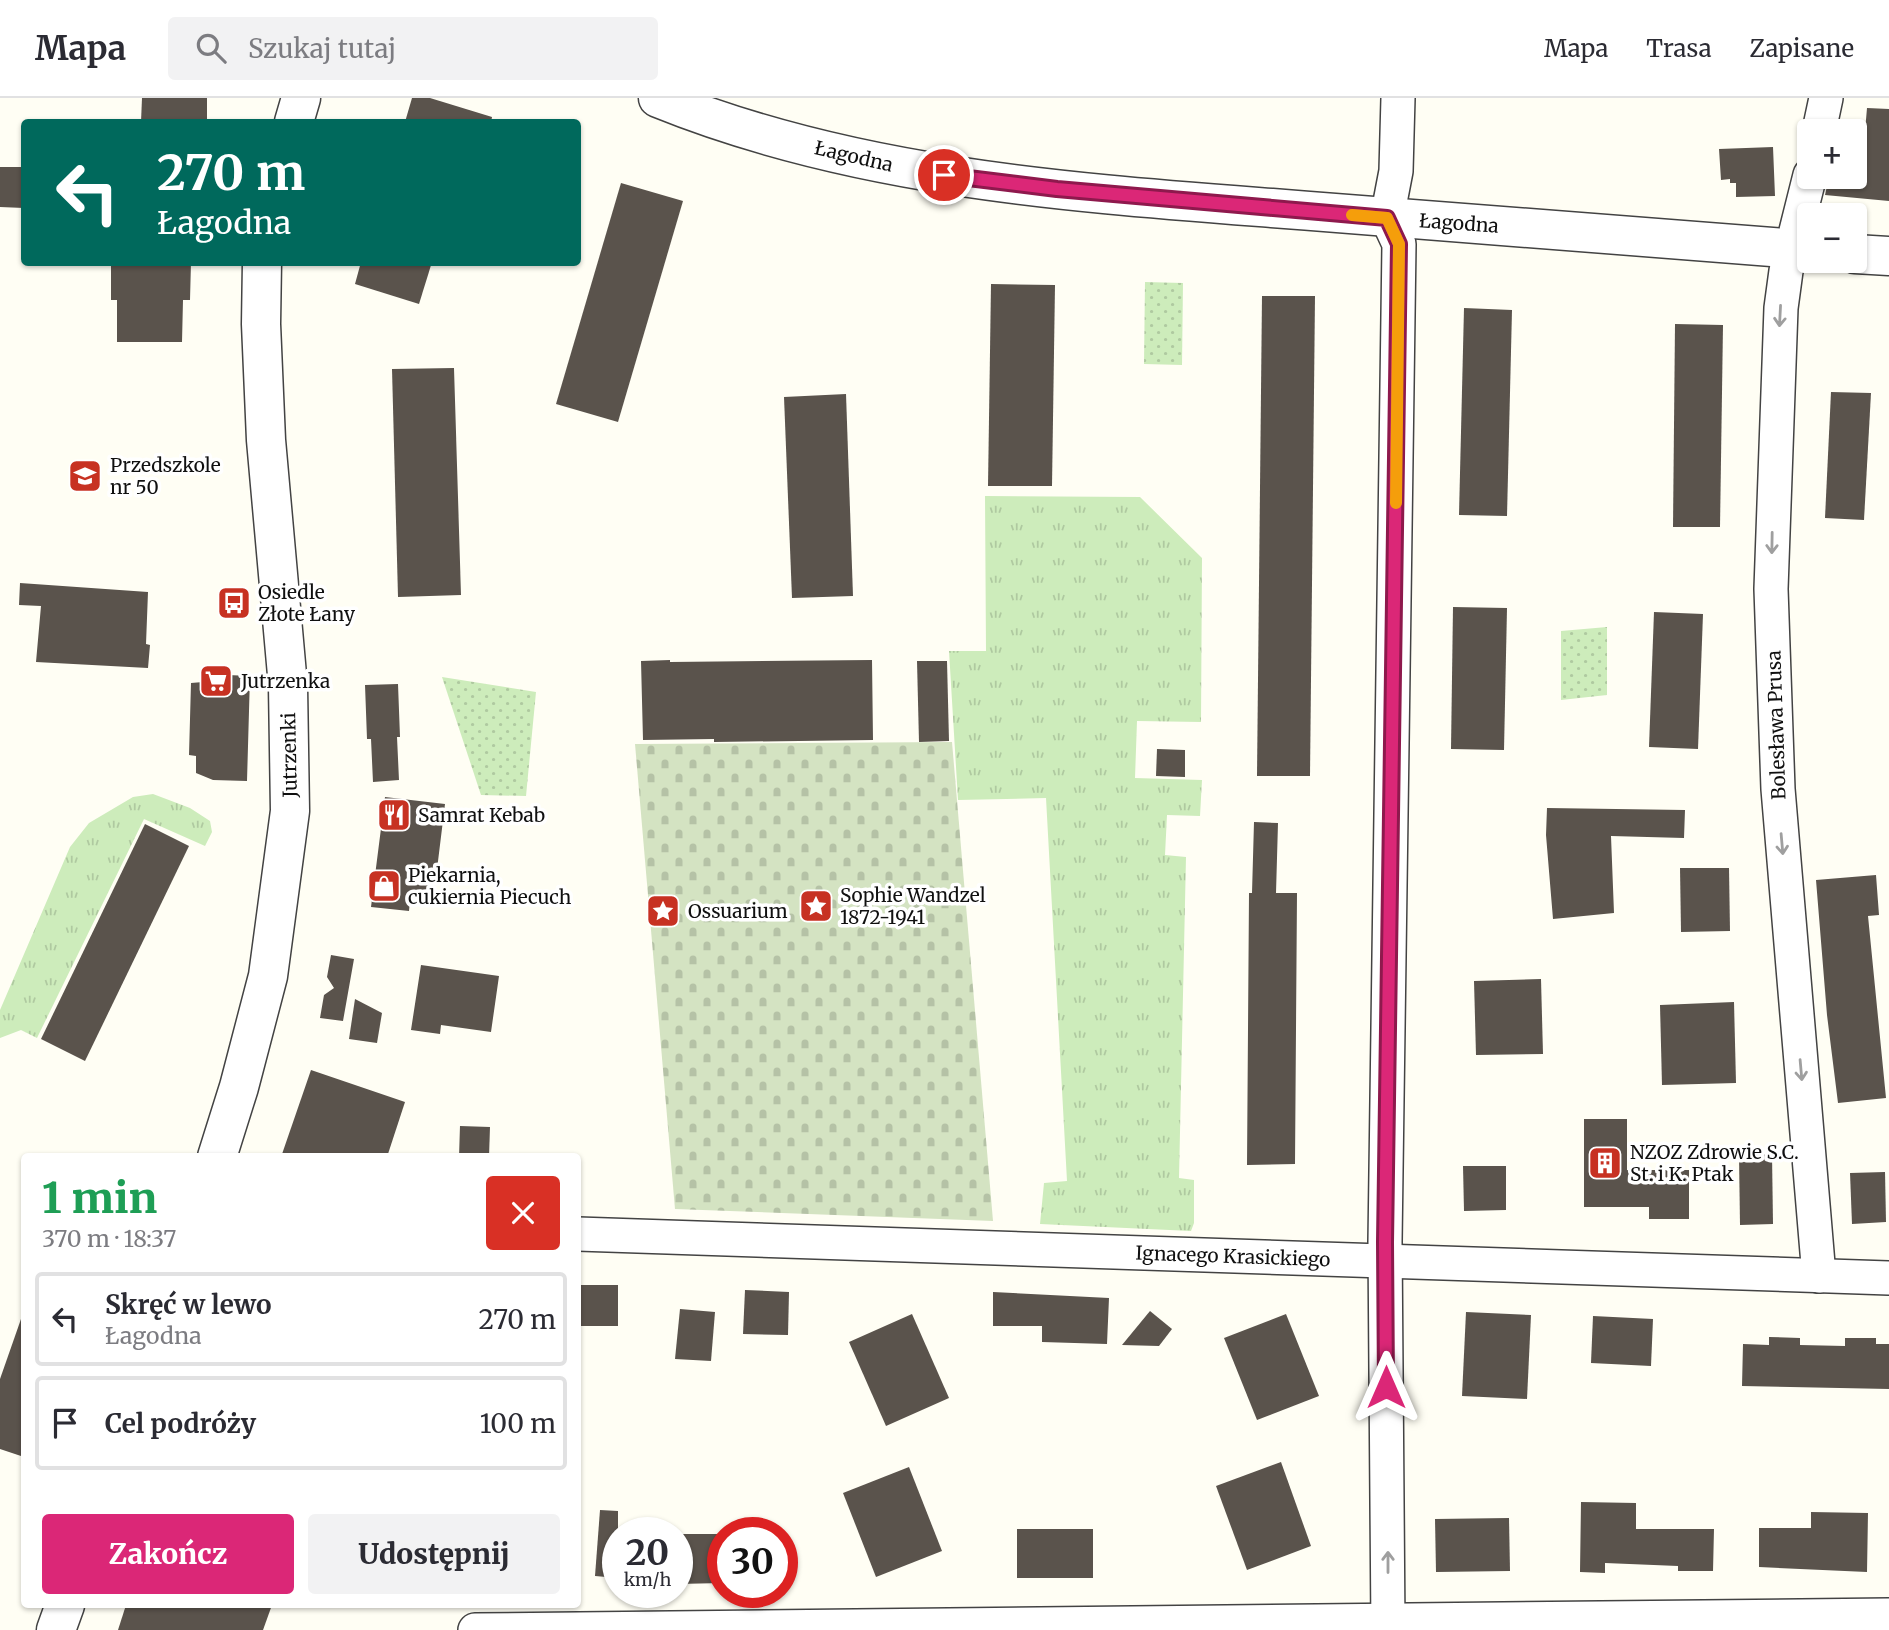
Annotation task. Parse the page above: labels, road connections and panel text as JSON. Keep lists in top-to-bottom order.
{
  "streets": {
    "street": [
      "Łagodna",
      "Bolesława Prusa",
      "Jutrzenki",
      "Ignacego Krasickiego"
    ]
  },
  "crossings": [
    ["Bolesława Prusa", "Ignacego Krasickiego"]
  ],
  "one_way": ["Bolesława Prusa"],
  "places": {
    "school or university": ["Przedszkole nr 50"],
    "bus stop": ["Osiedle Złote Łany"],
    "supermarket": ["Jutrzenka"],
    "restaurant": ["Samrat Kebab"],
    "shop": ["Piekarnia, cukiernia Piecuch"],
    "place": ["Sophie Wandzel 1872-1941", "Ossuarium"],
    "building": ["NZOZ Zdrowie S.C. St. i K. Ptak"]
  },
  "page": {
    "header": "Mapa",
    "search": "Szukaj tutaj",
    "nav": ["Mapa", "Trasa", "Zapisane"],
    "map_buttons": ["+", "−"],
    "turn": ["270 m", "Łagodna"],
    "heading": ["1 min", "370 m · 18:37"],
    "list": [
      {
        "name": "Skręć w lewo",
        "note": "Łagodna",
        "value": "270 m"
      },
      {
        "name": "Cel podróży",
        "value": "100 m"
      }
    ],
    "buttons": ["Zakończ", "Udostępnij"],
    "speed": "20 km/h",
    "limit": "30"
  }
}
